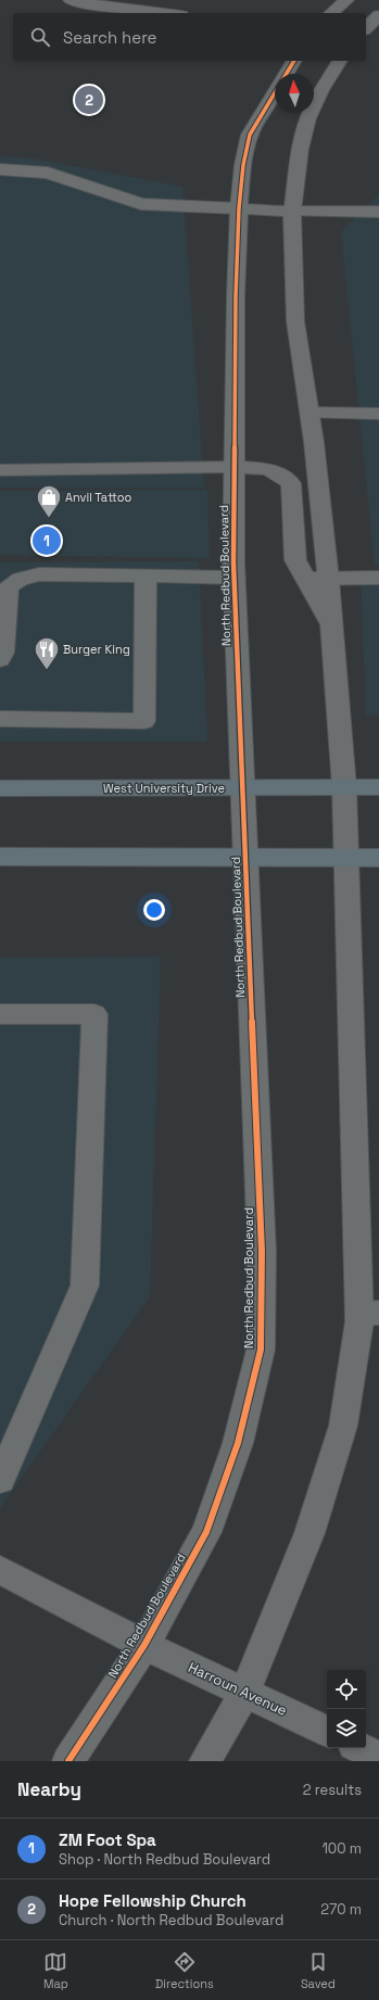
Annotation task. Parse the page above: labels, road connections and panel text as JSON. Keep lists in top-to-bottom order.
{
  "streets": {
    "highway": ["West University Drive"],
    "street": ["North Redbud Boulevard", "Harroun Avenue"]
  },
  "crossings": [
    ["North Redbud Boulevard", "West University Drive"],
    ["North Redbud Boulevard", "Harroun Avenue"]
  ],
  "places": {
    "shop": ["Anvil Tattoo"],
    "restaurant": ["Burger King"]
  },
  "north": "top",
  "page": {
    "search": "Search here",
    "pins": ["2", "1"],
    "heading": ["Nearby", "2 results"],
    "list": [
      {
        "mark": "1",
        "name": "ZM Foot Spa",
        "note": "Shop · North Redbud Boulevard",
        "value": "100 m"
      },
      {
        "mark": "2",
        "name": "Hope Fellowship Church",
        "note": "Church · North Redbud Boulevard",
        "value": "270 m"
      }
    ],
    "nav": ["Map", "Directions", "Saved"]
  }
}
